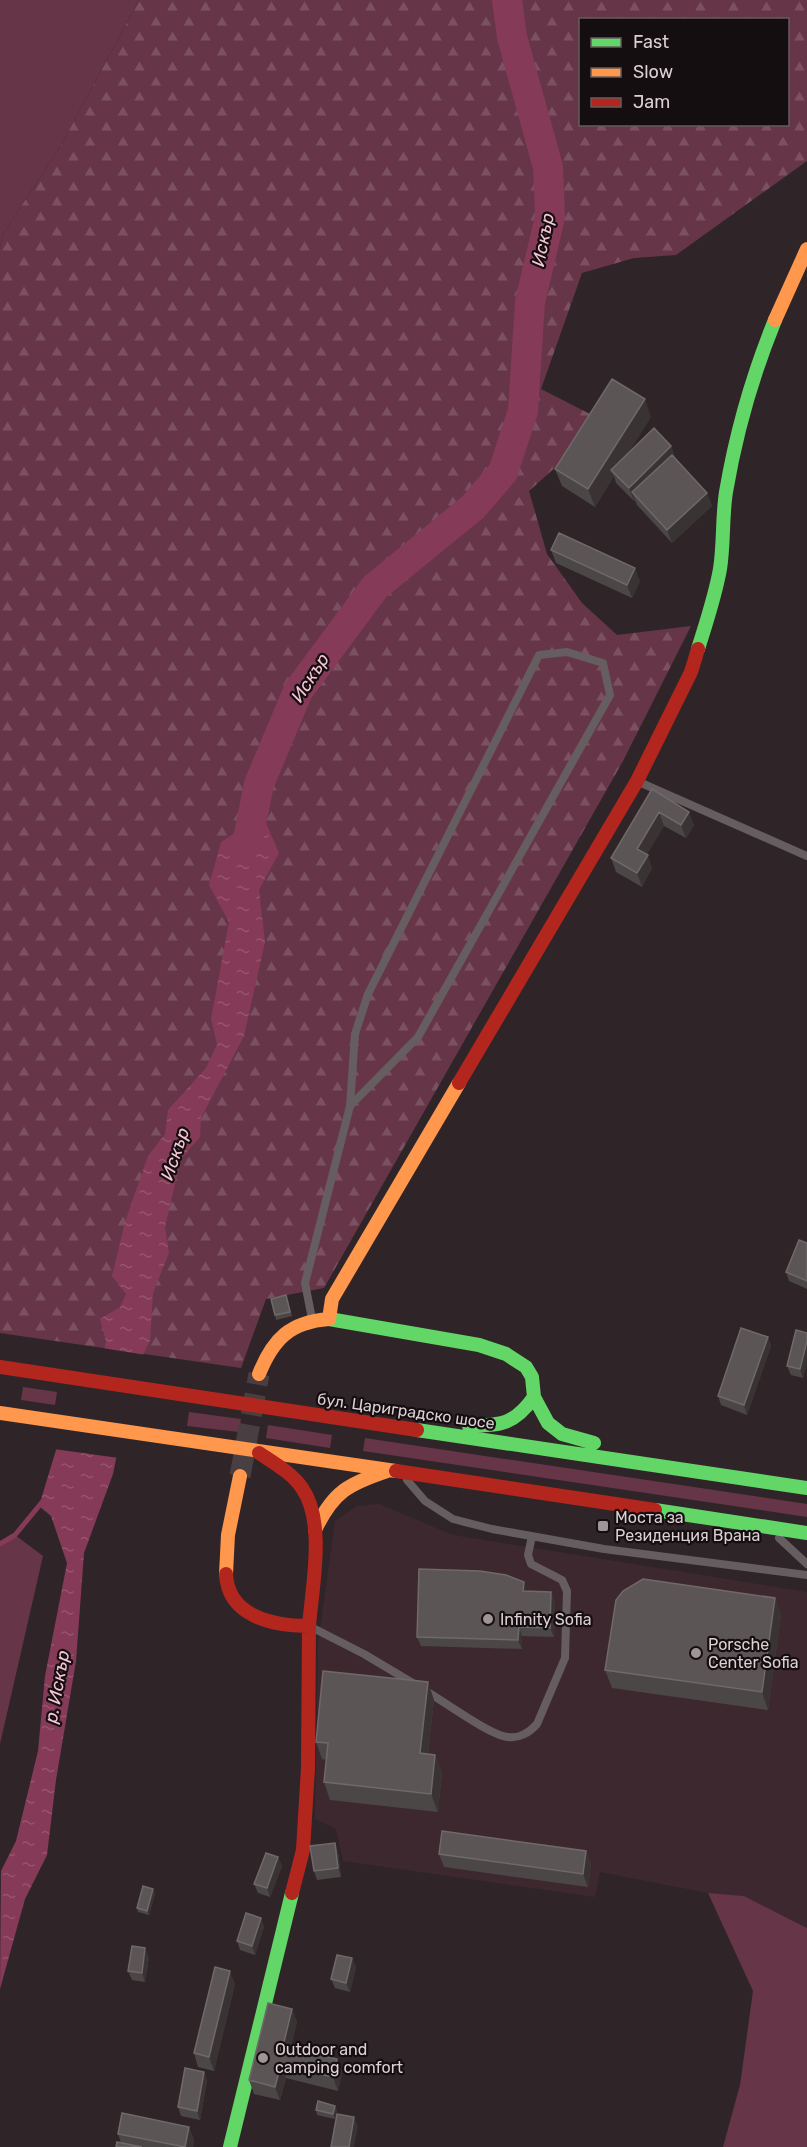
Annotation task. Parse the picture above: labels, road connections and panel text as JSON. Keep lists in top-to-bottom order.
{
  "streets": {
    "main road": ["бул. Цариградско шосе"]
  },
  "water": ["Искър", "р. Искър"],
  "places": {
    "transit": ["Моста за Резиденция Врана"],
    "other": ["Infinity Sofia", "Porsche Center Sofia", "Outdoor and camping comfort"]
  },
  "legend": ["Fast", "Slow", "Jam"]
}
